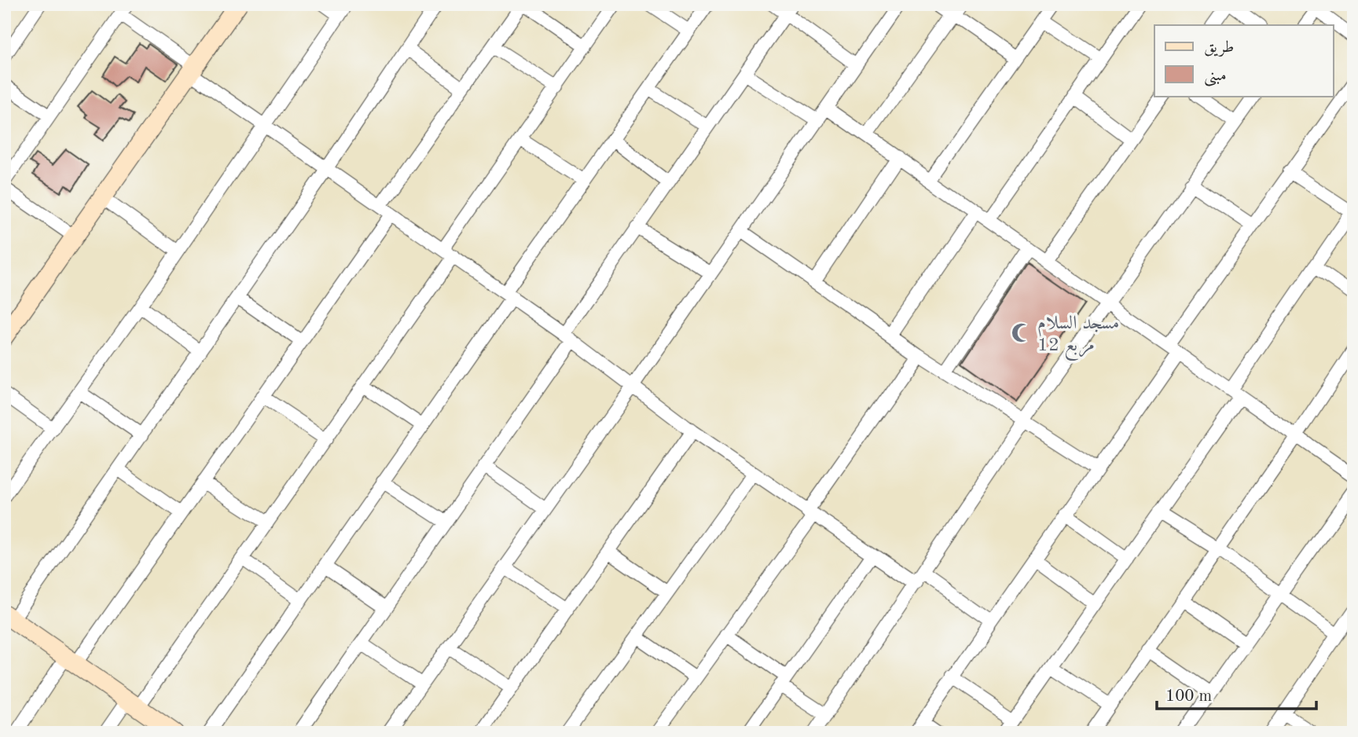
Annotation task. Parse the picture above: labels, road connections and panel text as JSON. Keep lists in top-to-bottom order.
{
  "places": {
    "mosque": ["مسجد السلام مربع 12"]
  },
  "legend": ["طريق", "مبنى"],
  "scale_bar": "100 m"
}
